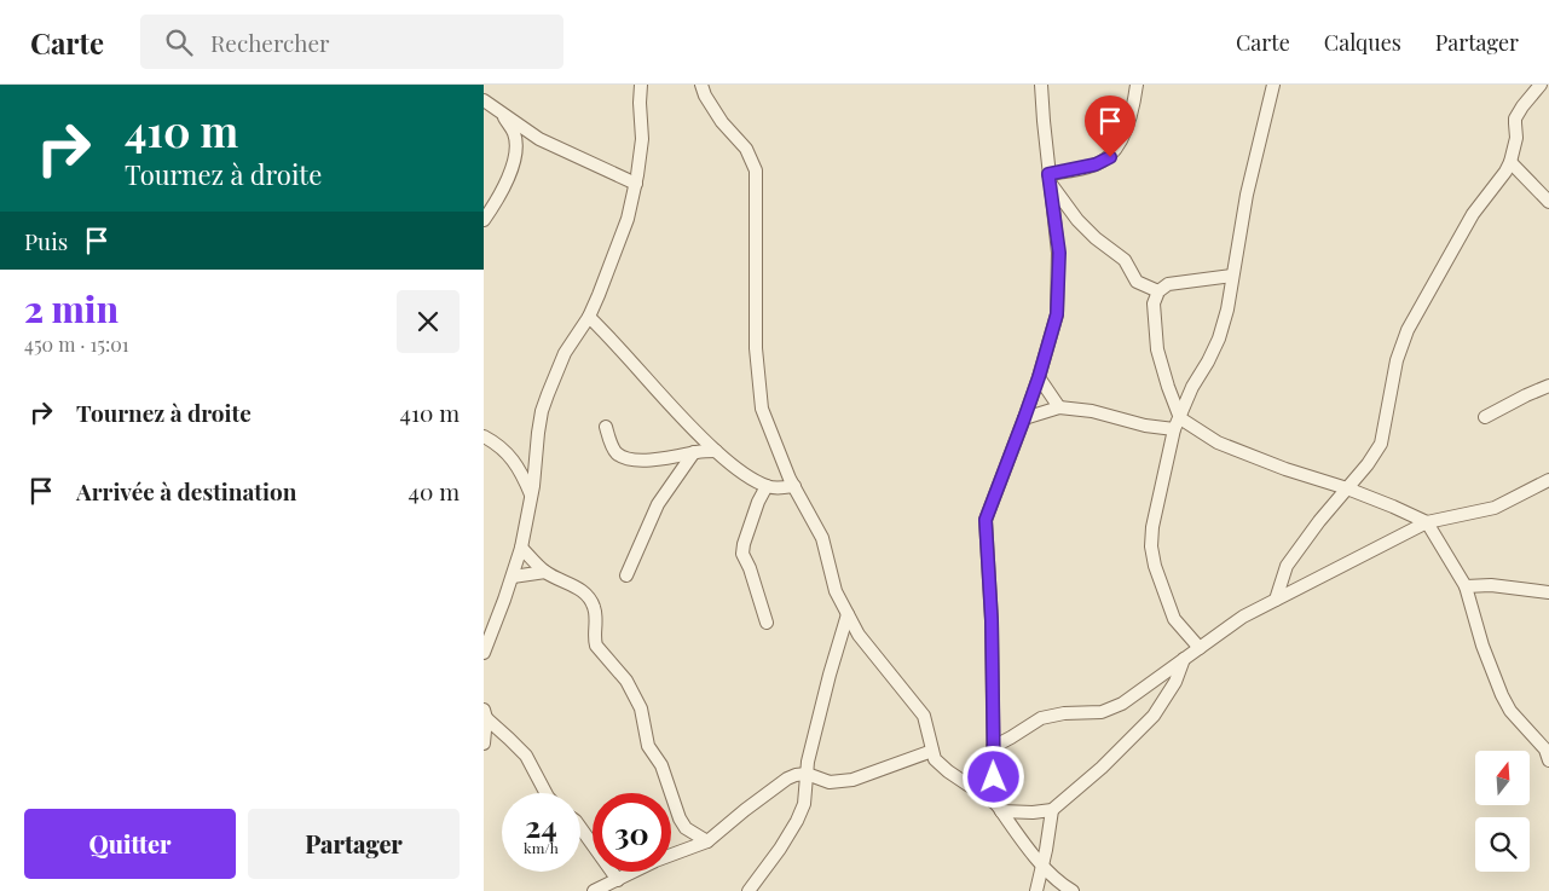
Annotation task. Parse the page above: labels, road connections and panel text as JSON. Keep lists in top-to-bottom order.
{
  "north": "top",
  "page": {
    "header": "Carte",
    "search": "Rechercher",
    "nav": ["Carte", "Calques", "Partager"],
    "turn": ["410 m", "Tournez à droite"],
    "then": "Puis",
    "heading": ["2 min", "450 m · 15:01"],
    "list": [
      {
        "name": "Tournez à droite",
        "value": "410 m"
      },
      {
        "name": "Arrivée à destination",
        "value": "40 m"
      }
    ],
    "speed": "24 km/h",
    "limit": "30",
    "buttons": ["Quitter", "Partager"]
  }
}
